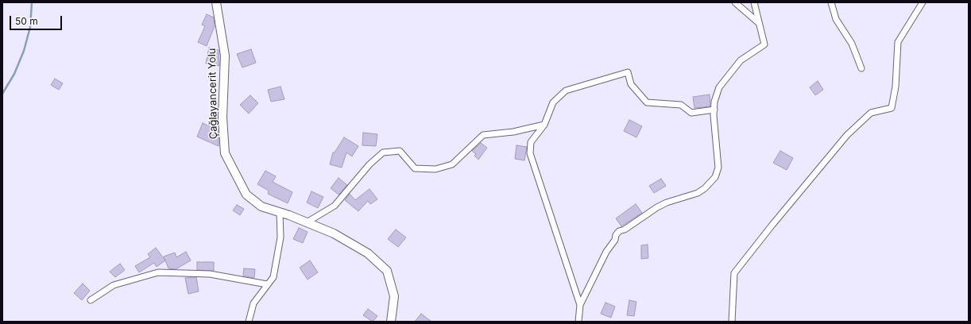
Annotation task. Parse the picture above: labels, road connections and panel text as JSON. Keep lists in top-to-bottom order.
{
  "streets": {
    "main road": ["Çağlayancerit Yolu"]
  },
  "scale_bar": "50 m"
}
